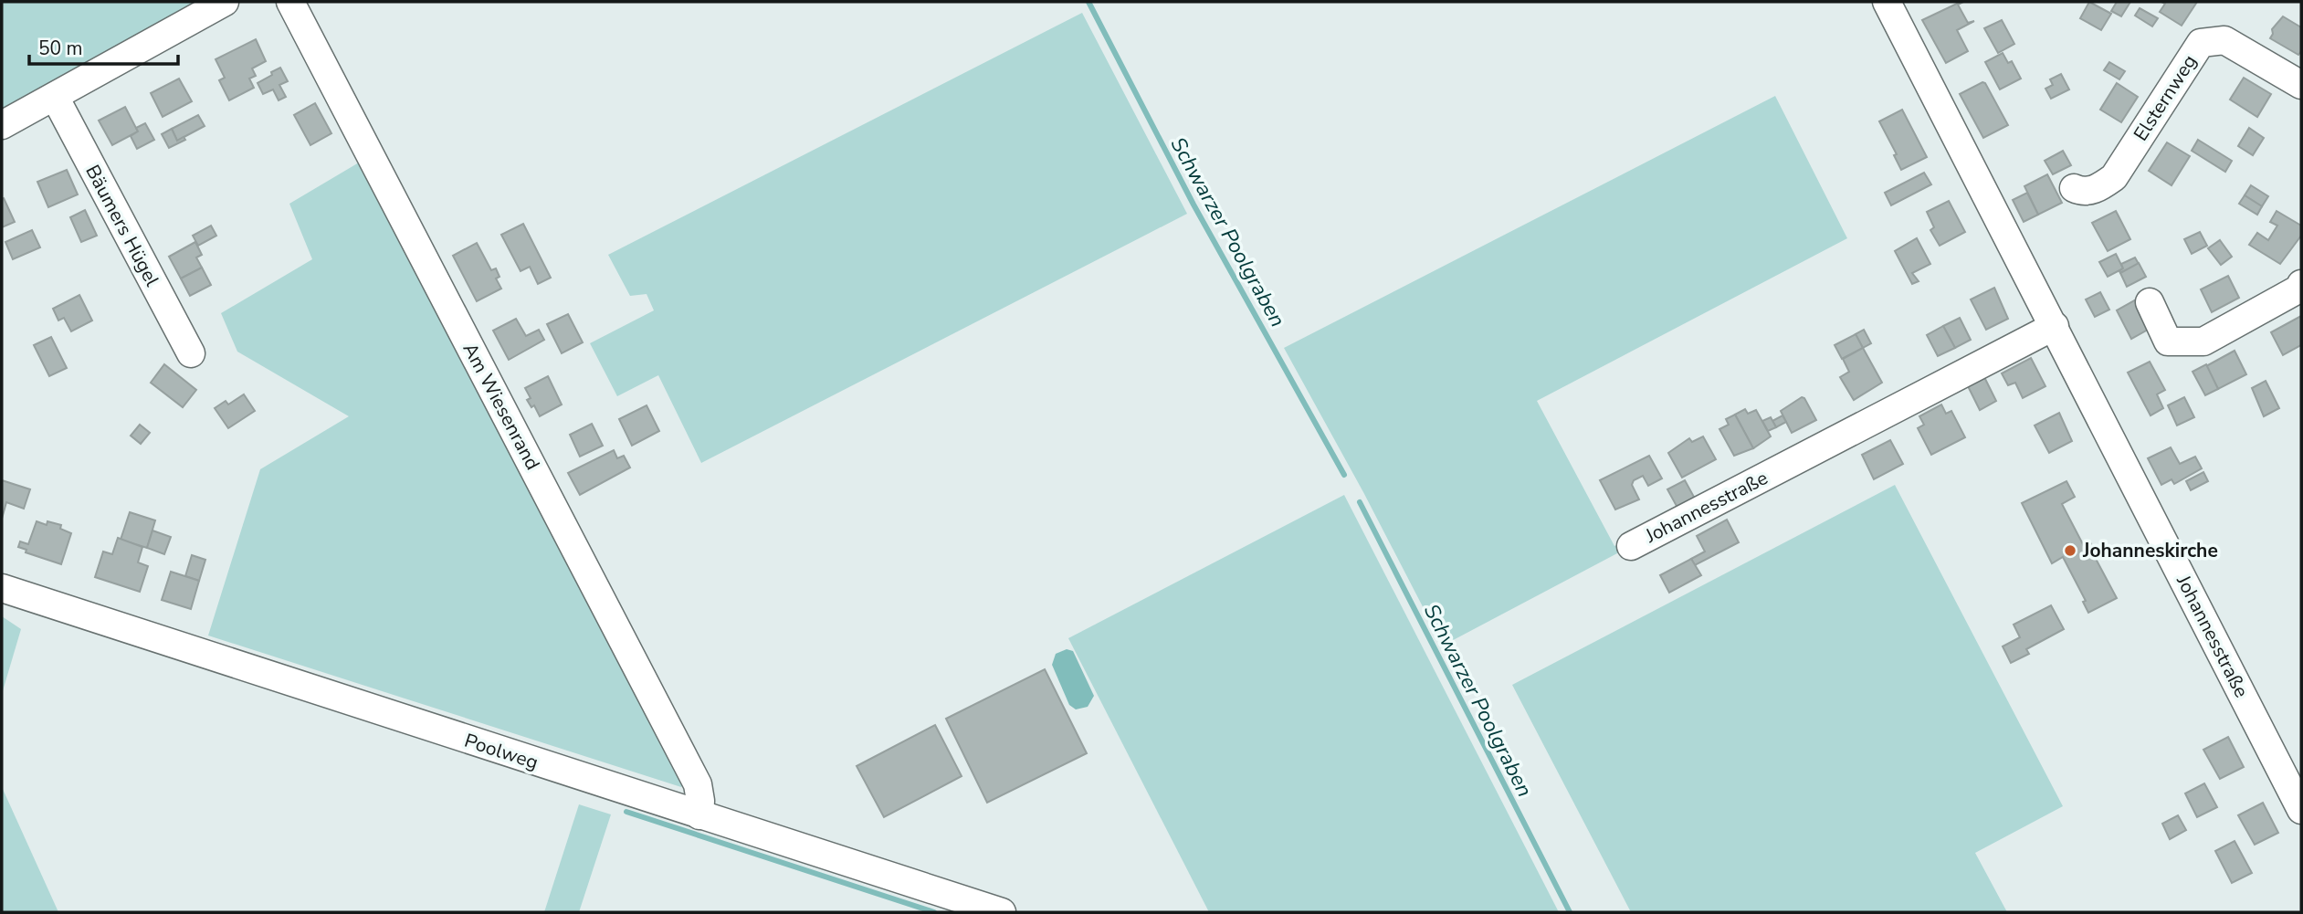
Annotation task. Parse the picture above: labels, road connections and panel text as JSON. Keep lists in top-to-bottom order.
{
  "streets": {
    "street": [
      "Elsternweg",
      "Bäumers Hügel",
      "Am Wiesenrand",
      "Johannesstraße",
      "Poolweg"
    ]
  },
  "crossings": [
    ["Am Wiesenrand", "Poolweg"]
  ],
  "water": ["Schwarzer Poolgraben"],
  "places": ["Johanneskirche"],
  "scale_bar": "50 m"
}
